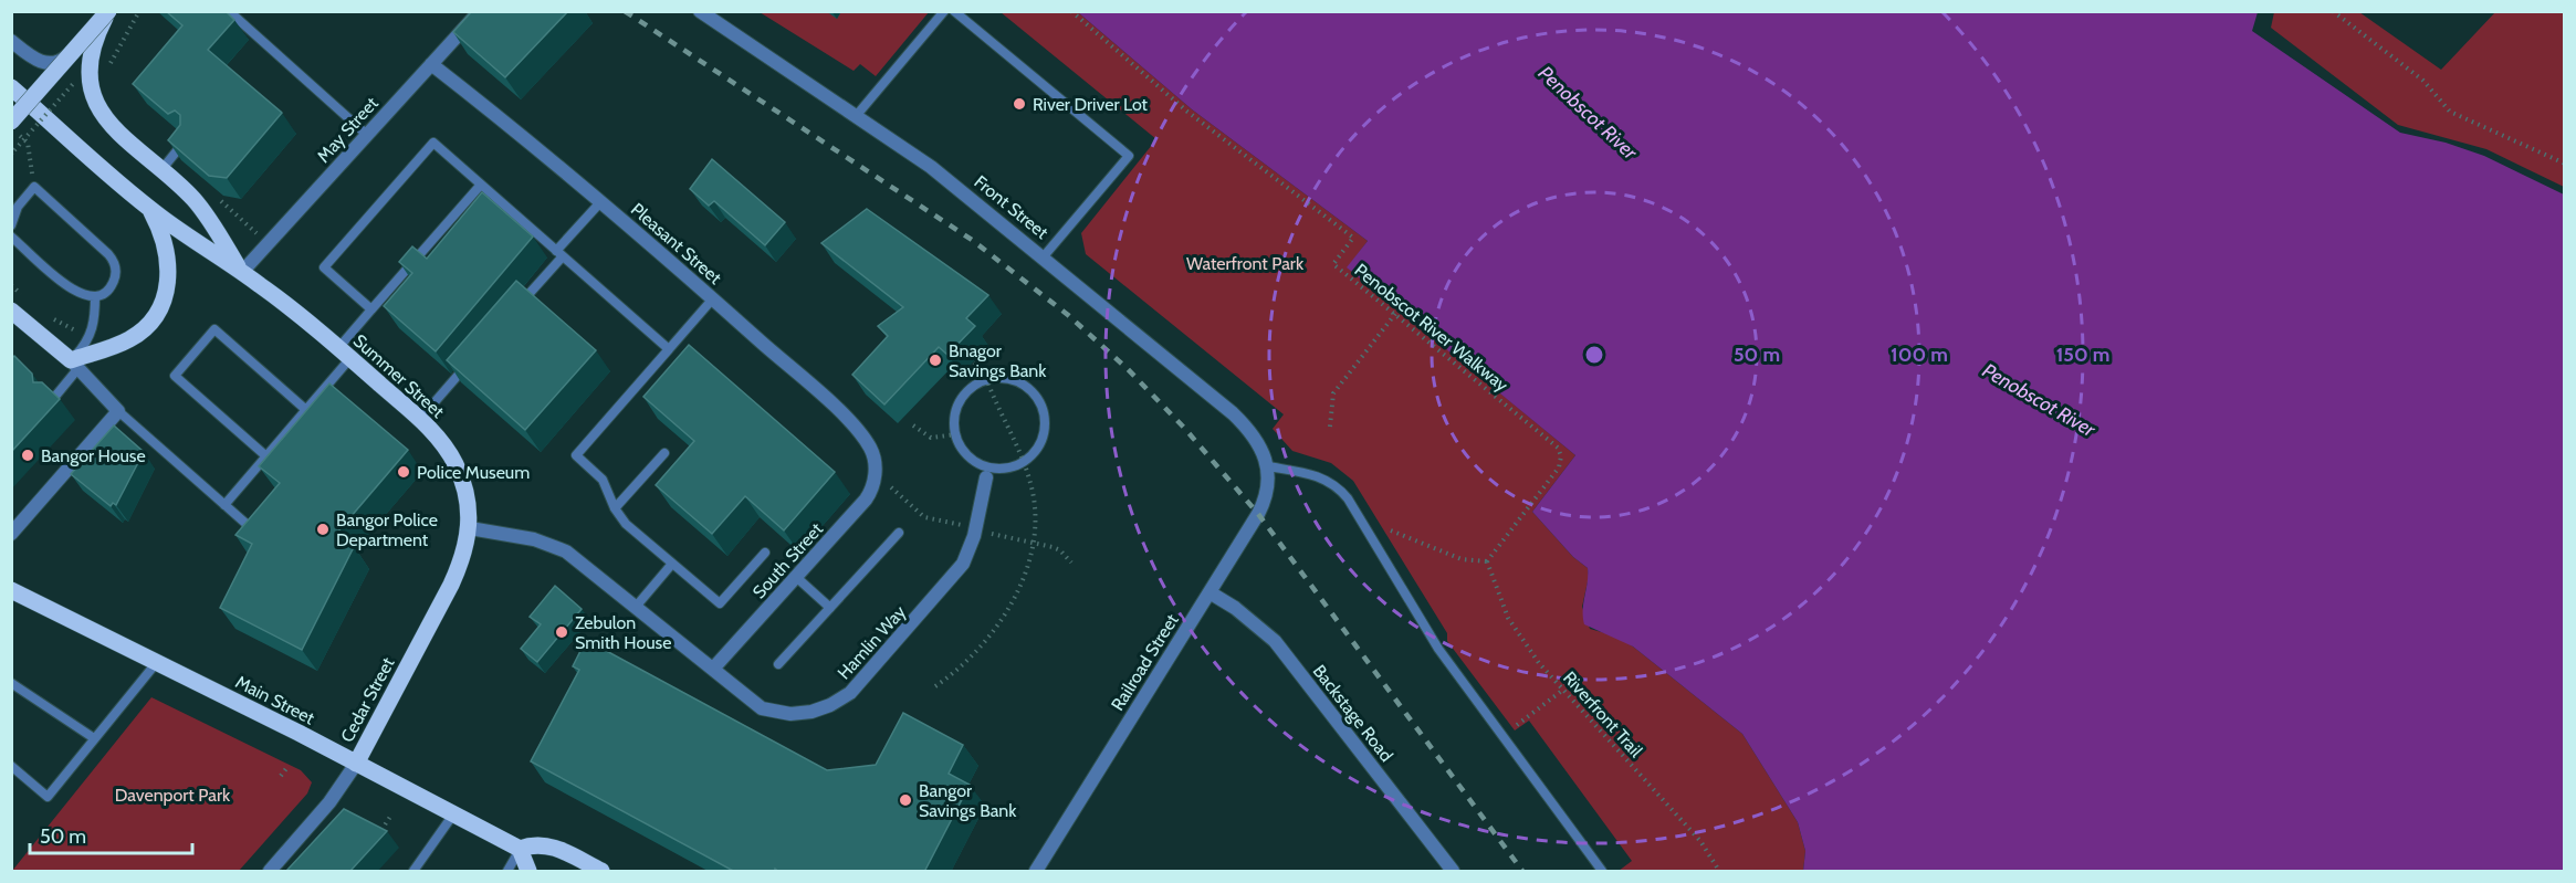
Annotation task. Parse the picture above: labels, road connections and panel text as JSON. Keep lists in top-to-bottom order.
{
  "streets": {
    "main road": ["Summer Street", "Main Street", "Cedar Street"],
    "street": [
      "May Street",
      "Front Street",
      "Pleasant Street",
      "South Street",
      "Hamlin Way",
      "Railroad Street",
      "Backstage Road"
    ],
    "path": ["Penobscot River Walkway", "Riverfront Trail"]
  },
  "crossings": [
    ["May Street", "Pleasant Street"],
    ["May Street", "Summer Street"],
    ["Front Street", "Railroad Street"],
    ["Pleasant Street", "South Street"],
    ["Penobscot River Walkway", "Riverfront Trail"],
    ["Summer Street", "Cedar Street"],
    ["South Street", "Hamlin Way"],
    ["Railroad Street", "Backstage Road"],
    ["Main Street", "Cedar Street"]
  ],
  "water": ["Penobscot River"],
  "parks": ["Waterfront Park", "Davenport Park"],
  "places": [
    "River Driver Lot",
    "Bnagor Savings Bank",
    "Bangor House",
    "Police Museum",
    "Bangor Police Department",
    "Zebulon Smith House",
    "Bangor Savings Bank"
  ],
  "scale_bar": "50 m",
  "rings": ["50 m", "100 m", "150 m"]
}
